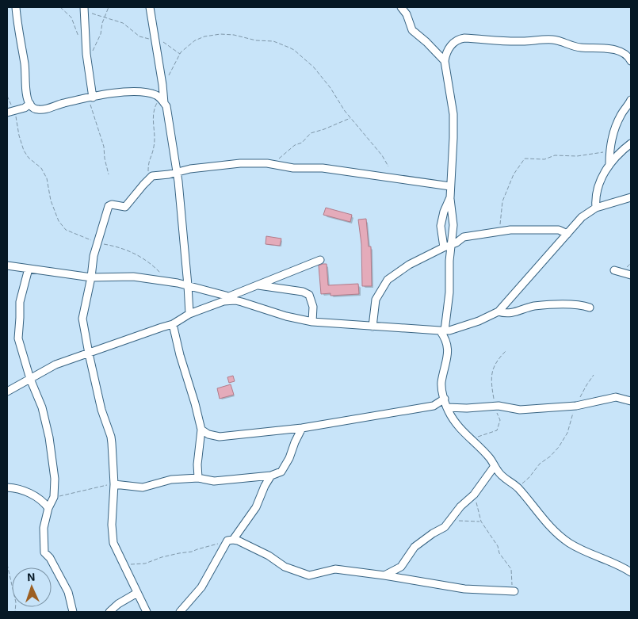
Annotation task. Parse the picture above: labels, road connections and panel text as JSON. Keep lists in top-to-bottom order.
{
  "north": "top"
}
